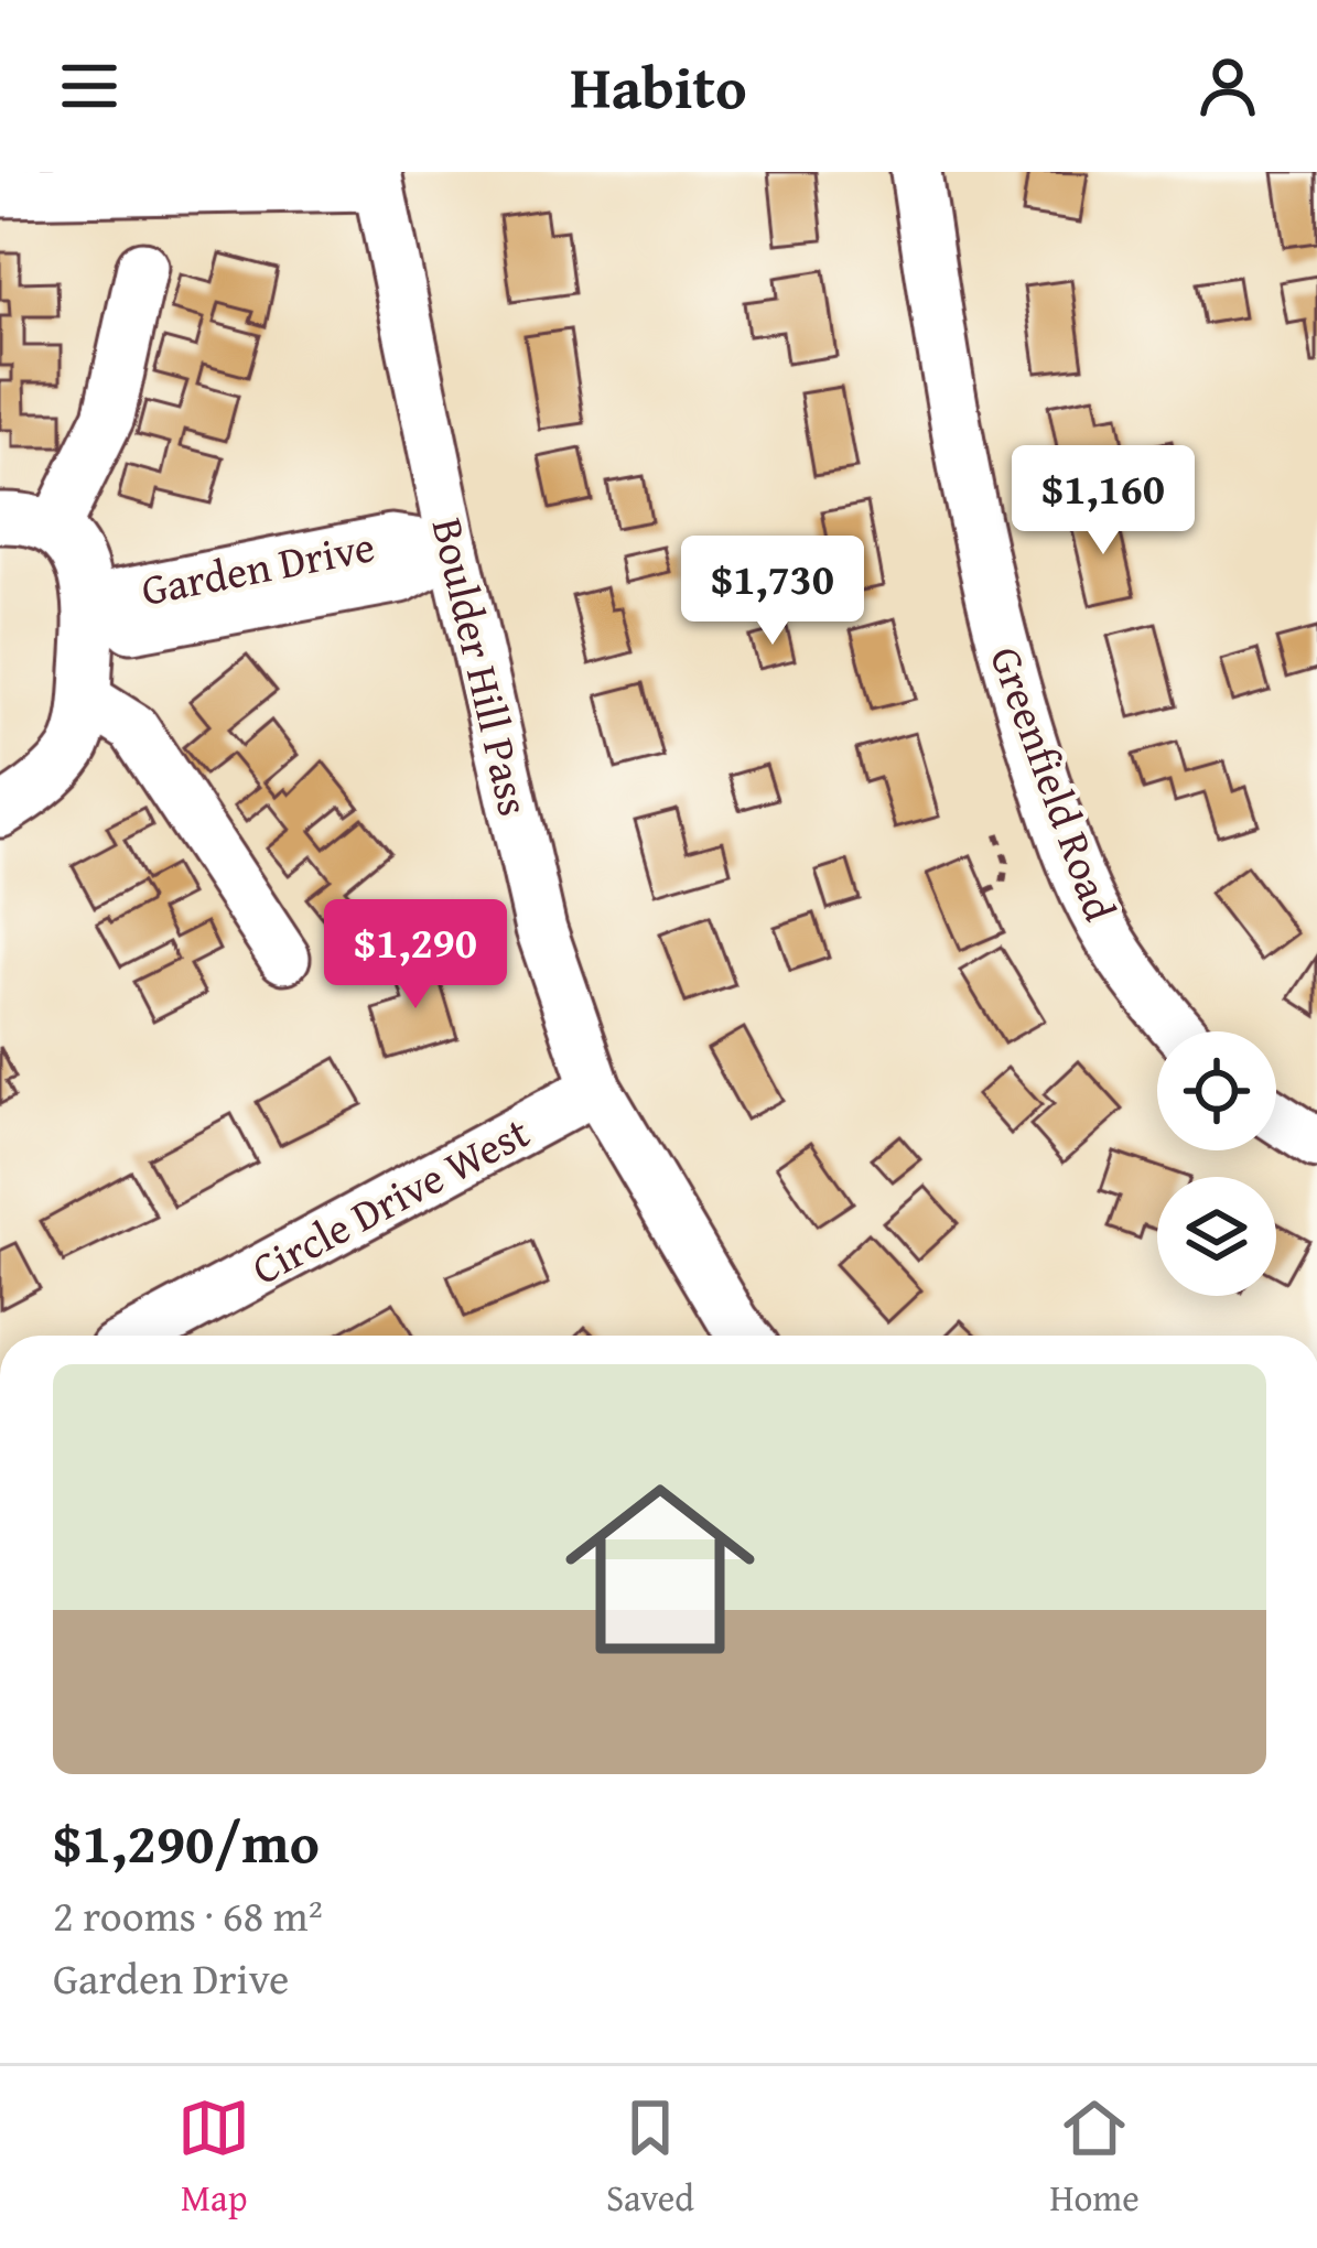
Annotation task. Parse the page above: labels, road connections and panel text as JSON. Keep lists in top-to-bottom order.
{
  "streets": {
    "street": [
      "Garden Drive",
      "Boulder Hill Pass",
      "Greenfield Road",
      "Circle Drive West"
    ]
  },
  "crossings": [
    ["Garden Drive", "Boulder Hill Pass"],
    ["Boulder Hill Pass", "Circle Drive West"]
  ],
  "page": {
    "header": "Habito",
    "price": ["$1,160", "$1,730", "$1,290"],
    "list": [
      {
        "name": "$1,290/mo",
        "note": "2 rooms · 68 m² · Garden Drive"
      }
    ],
    "tabs": ["Map", "Saved", "Home"]
  }
}
